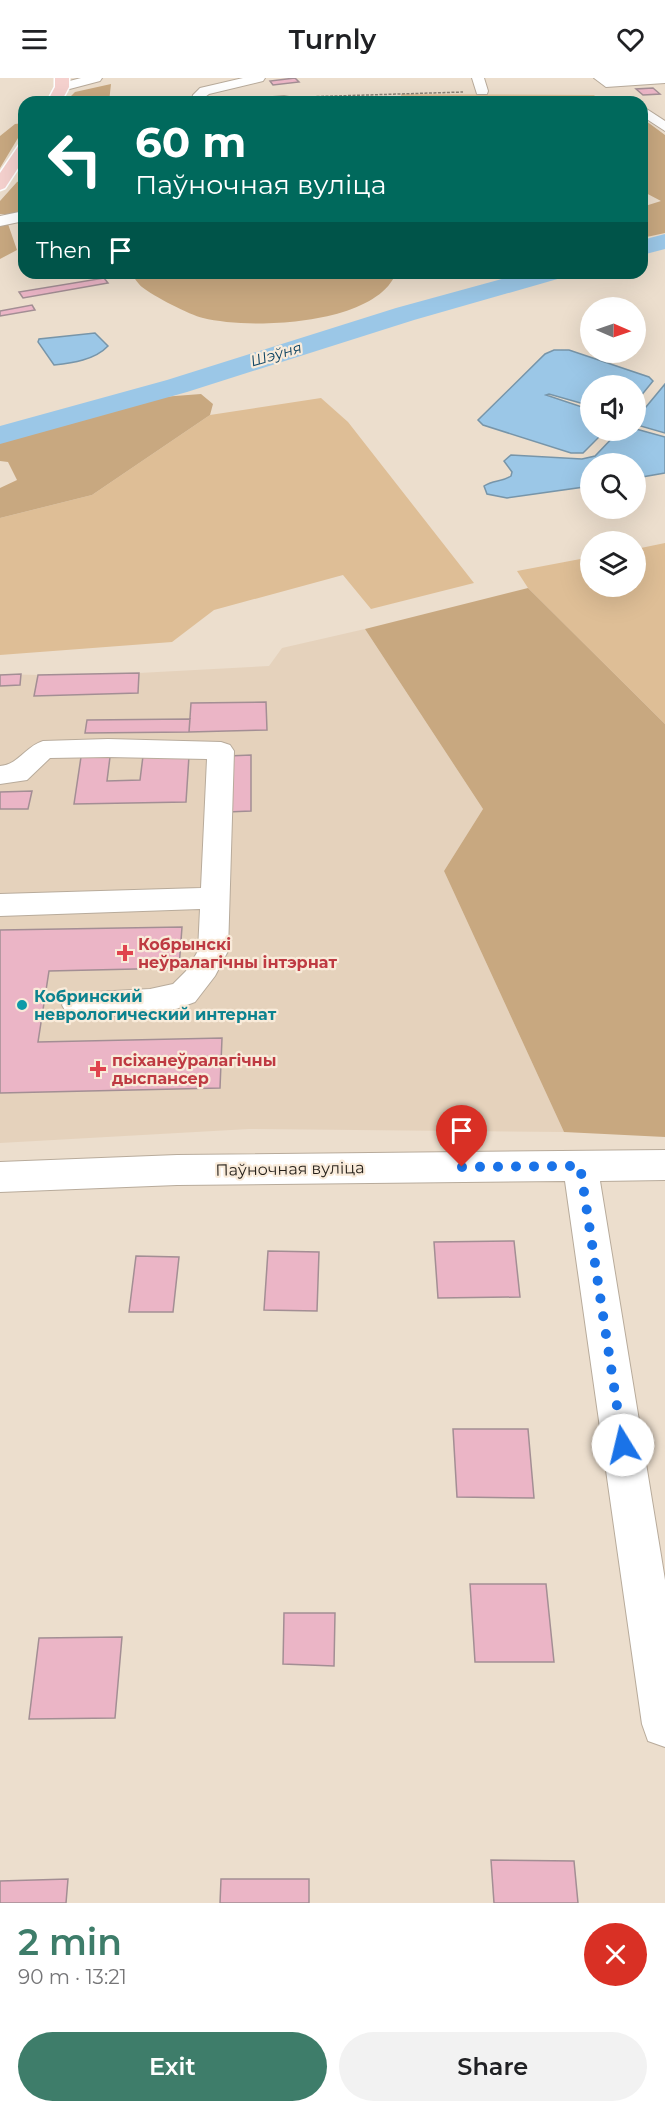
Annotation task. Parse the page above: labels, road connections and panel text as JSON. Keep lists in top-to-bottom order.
{
  "streets": {
    "street": ["Паўночная вуліца"]
  },
  "water": ["Шэўня"],
  "places": {
    "health": ["Кобрынскі неўралагічны інтэрнат", "псіханеўралагічны дыспансер"],
    "other": ["Кобринский неврологический интернат"]
  },
  "north": "right",
  "page": {
    "header": "Turnly",
    "turn": ["60 m", "Паўночная вуліца"],
    "then": "Then",
    "heading": ["2 min", "90 m · 13:21"],
    "buttons": ["Exit", "Share"]
  }
}
